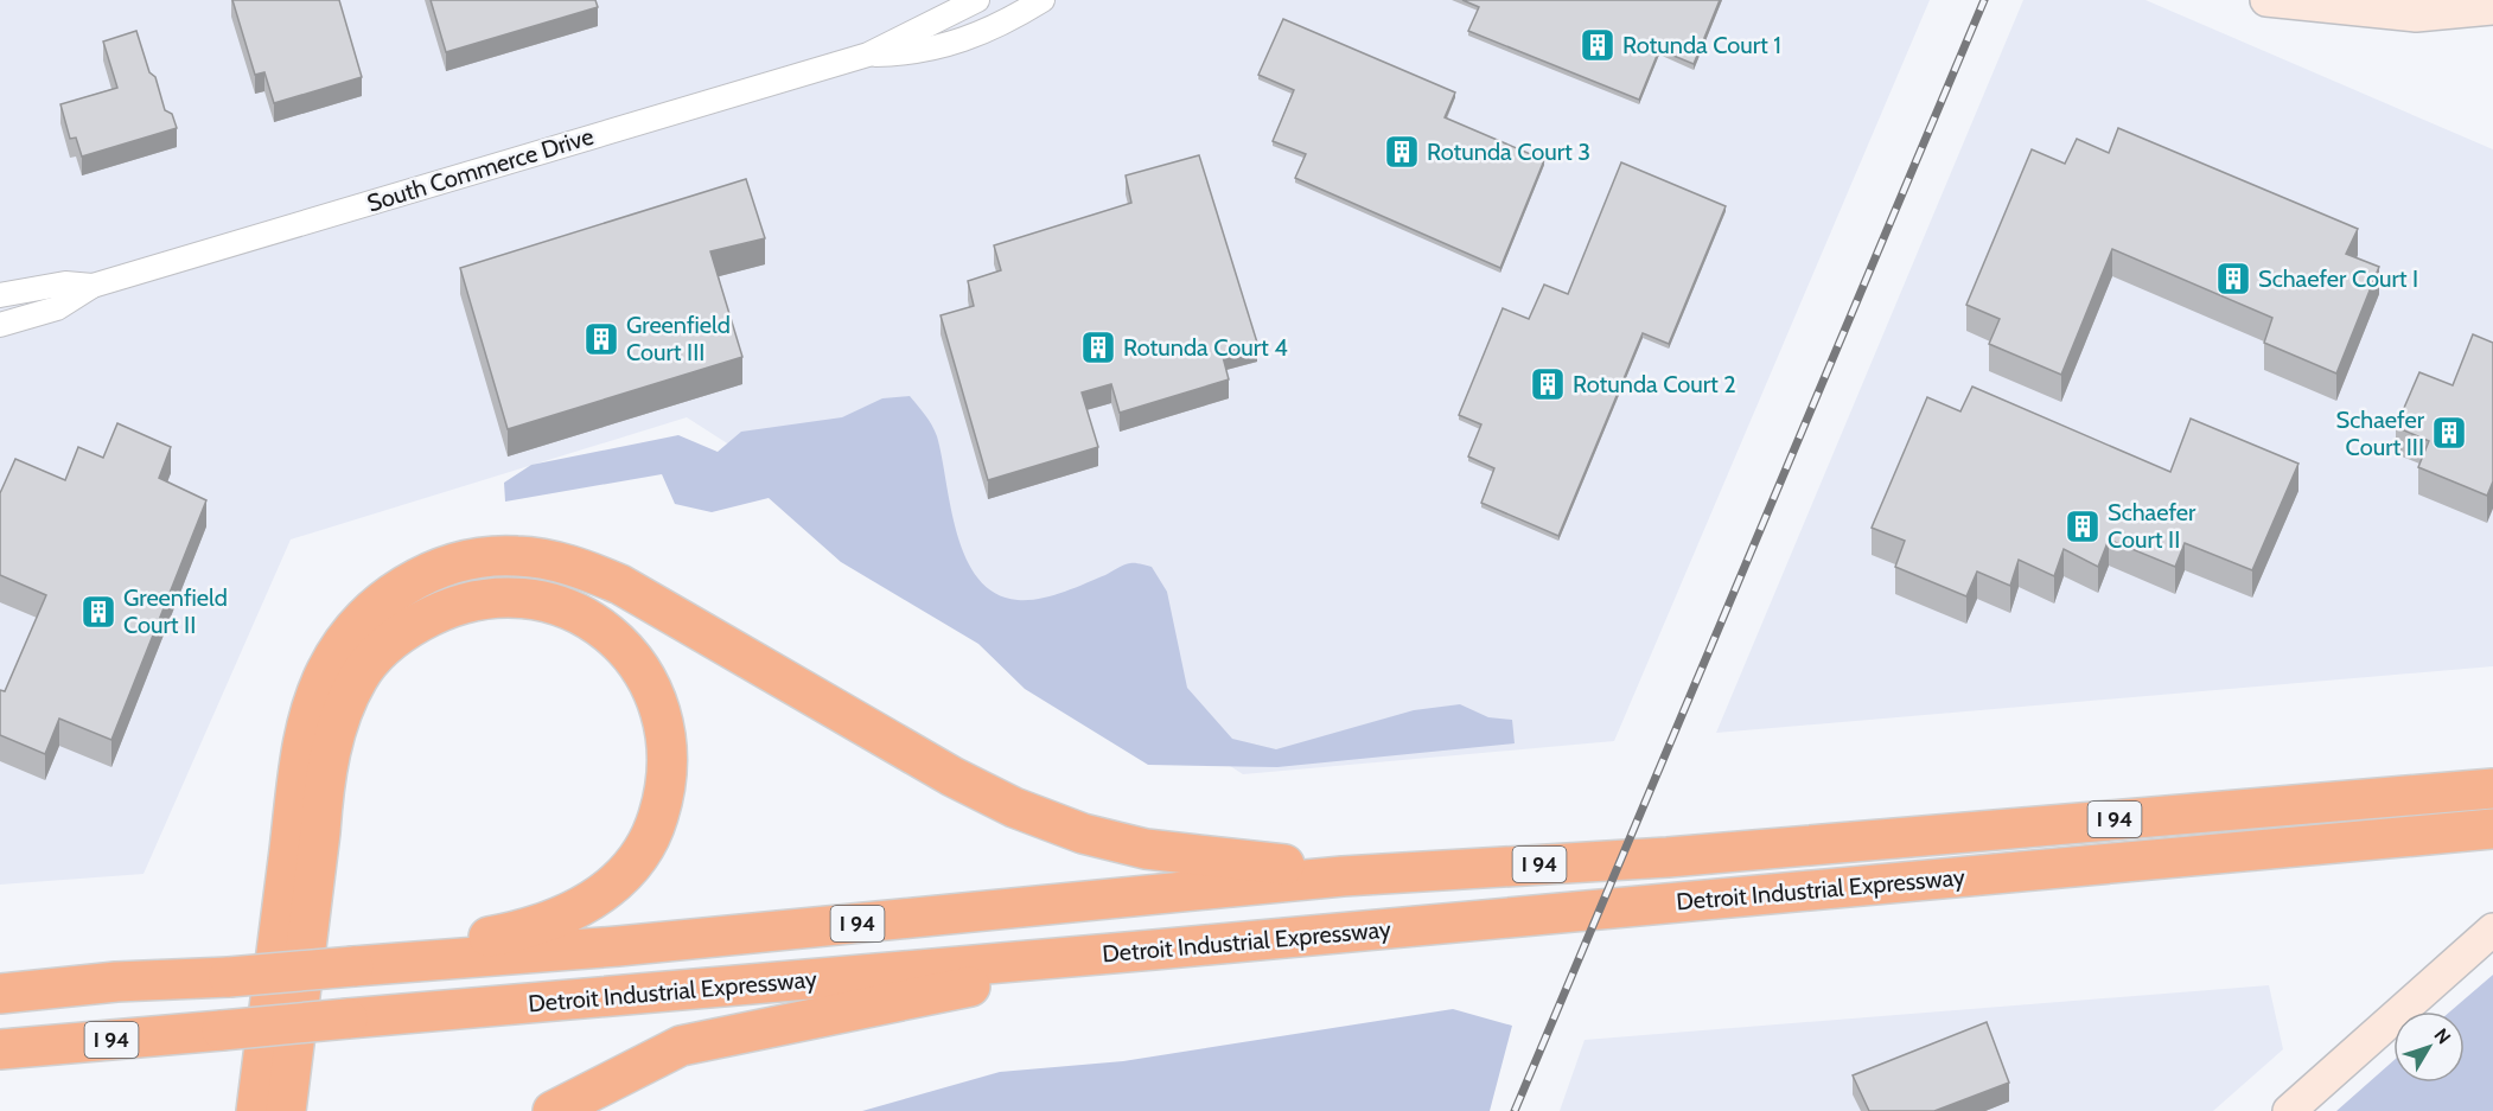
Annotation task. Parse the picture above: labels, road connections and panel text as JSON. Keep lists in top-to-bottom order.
{
  "streets": {
    "highway": ["I 94", "Detroit Industrial Expressway"],
    "street": ["South Commerce Drive"]
  },
  "places": {
    "building": [
      "Rotunda Court 1",
      "Rotunda Court 3",
      "Schaefer Court I",
      "Greenfield Court III",
      "Rotunda Court 4",
      "Rotunda Court 2",
      "Schaefer Court III",
      "Schaefer Court II",
      "Greenfield Court II"
    ]
  },
  "north": "top right"
}
